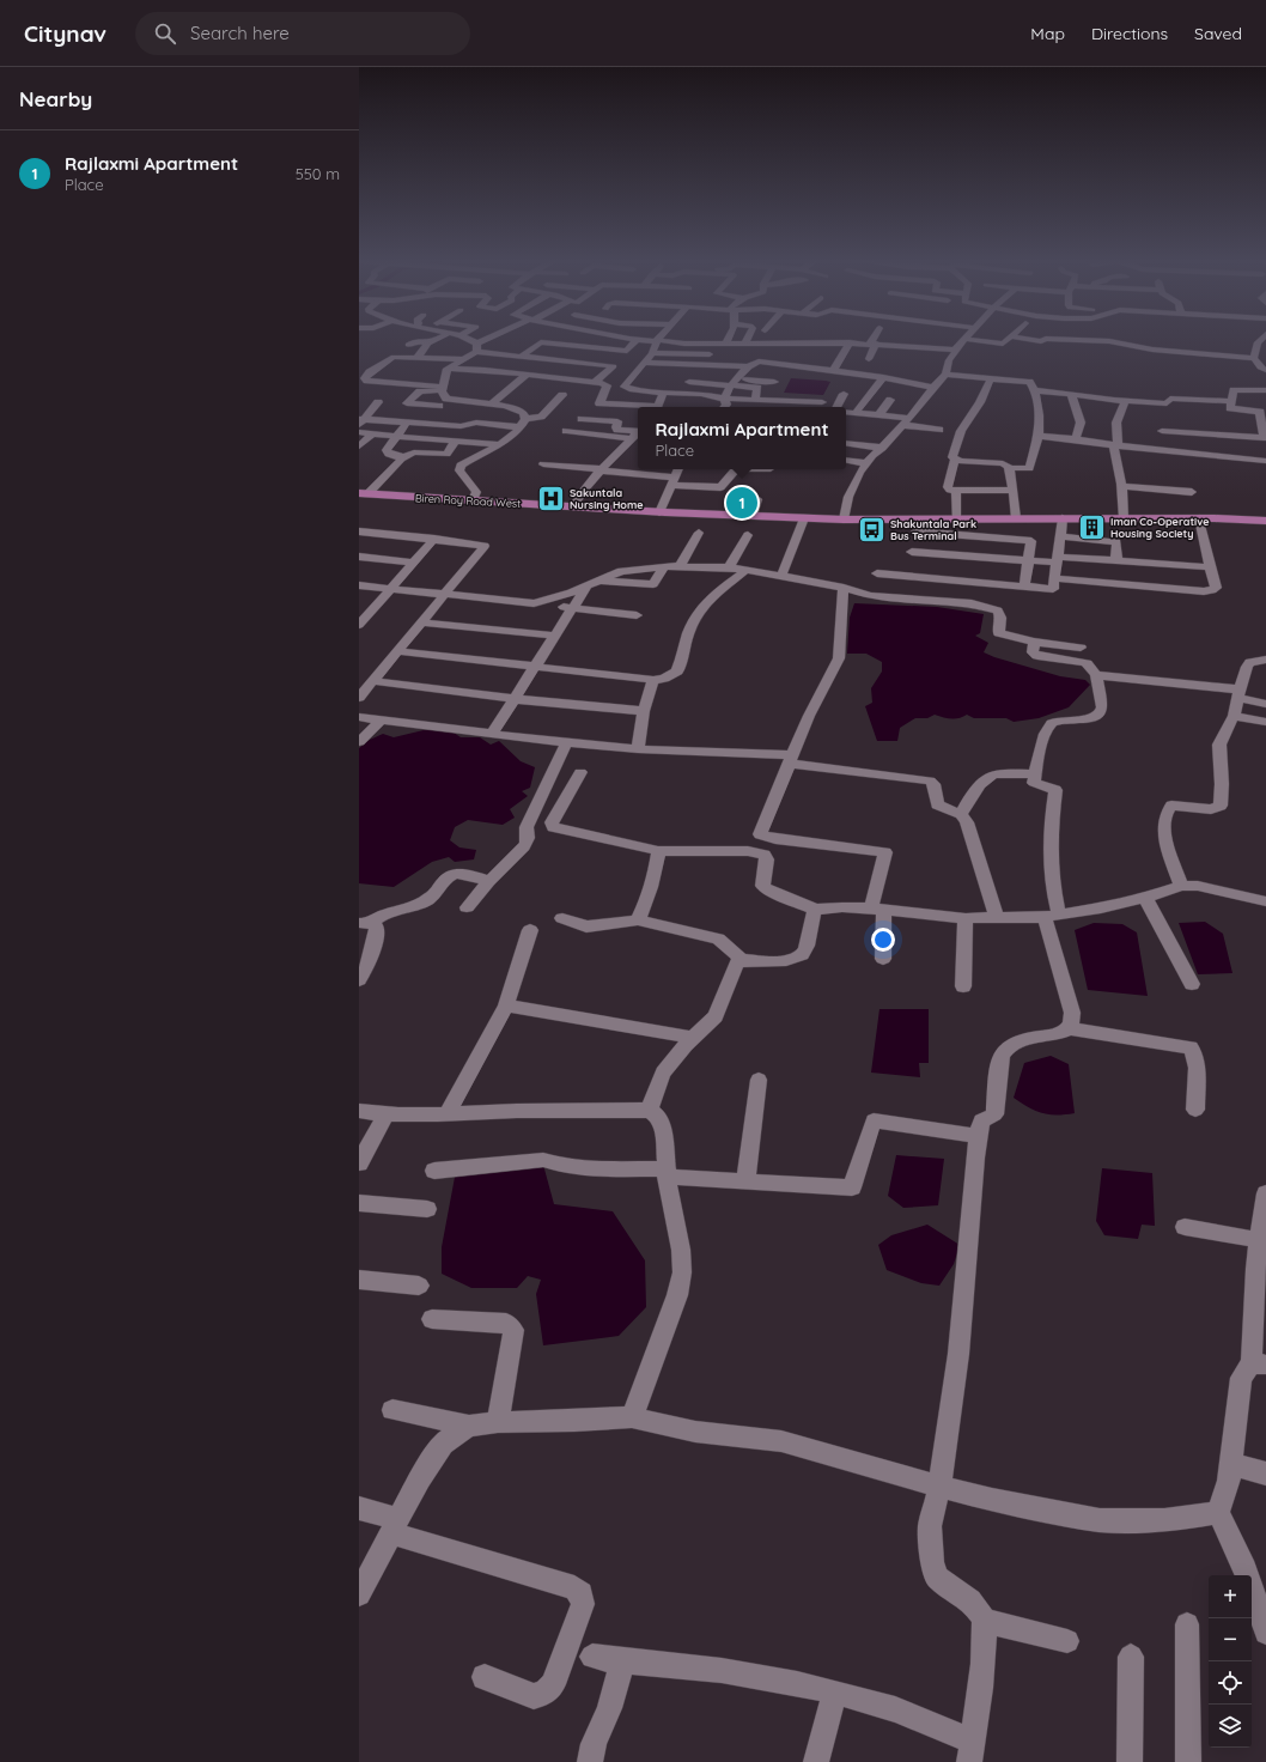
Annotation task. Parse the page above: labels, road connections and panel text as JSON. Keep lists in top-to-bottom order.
{
  "streets": {
    "main road": ["Biren Roy Road West"]
  },
  "places": {
    "hospital": ["Sakuntala Nursing Home"],
    "building": ["Iman Co-Operative Housing Society"],
    "bus stop": ["Shakuntala Park Bus Terminal"]
  },
  "page": {
    "header": "Citynav",
    "search": "Search here",
    "nav": ["Map", "Directions", "Saved"],
    "heading": "Nearby",
    "list": [
      {
        "mark": "1",
        "name": "Rajlaxmi Apartment",
        "note": "Place",
        "value": "550 m"
      }
    ],
    "popup": ["Rajlaxmi Apartment", "Place"],
    "pins": "1",
    "map_buttons": ["+", "−"]
  }
}
